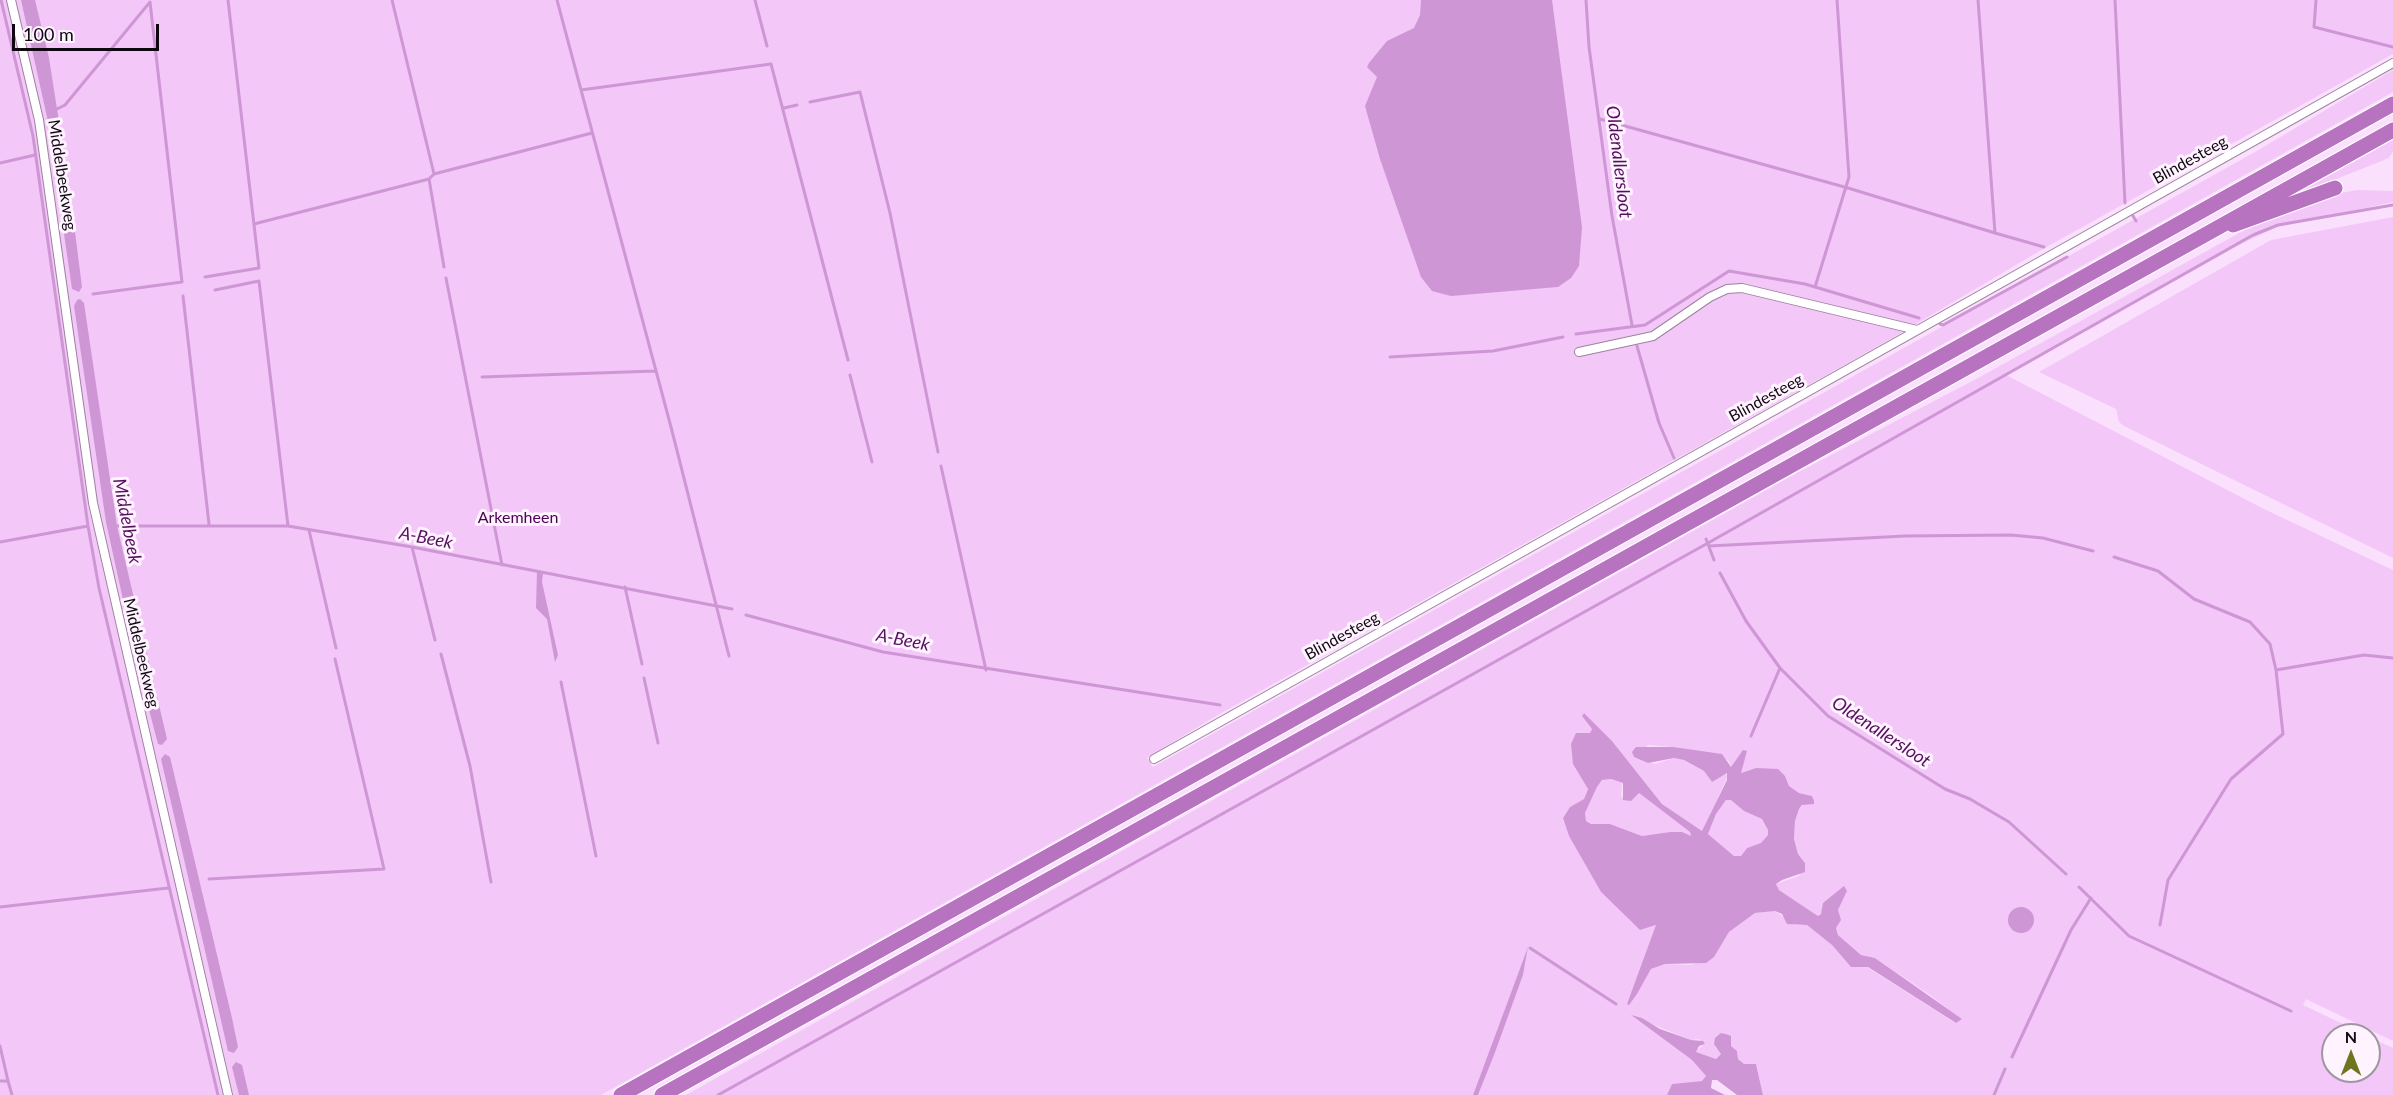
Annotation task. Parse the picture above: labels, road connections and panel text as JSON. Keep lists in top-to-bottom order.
{
  "streets": {
    "street": ["Blindesteeg", "Middelbeekweg"]
  },
  "water": ["Oldenallersloot", "Middelbeek", "A-Beek"],
  "parks": ["Arkemheen"],
  "scale_bar": "100 m",
  "north": "top"
}
